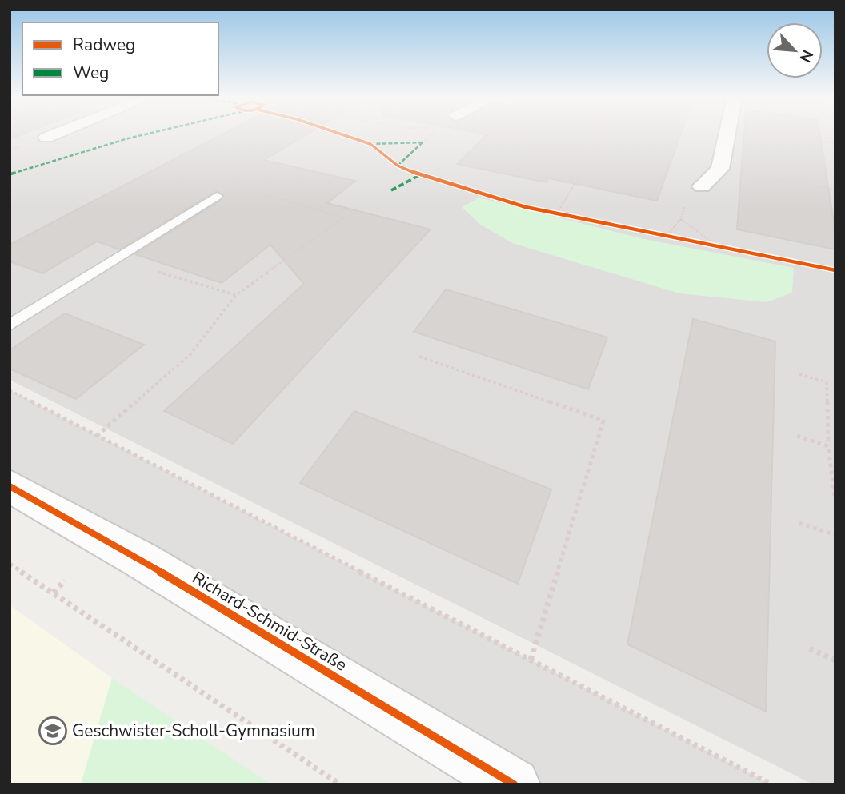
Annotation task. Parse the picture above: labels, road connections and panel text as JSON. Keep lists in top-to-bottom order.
{
  "streets": {
    "street": ["Richard-Schmid-Straße"]
  },
  "places": {
    "school or university": ["Geschwister-Scholl-Gymnasium"]
  },
  "legend": ["Radweg", "Weg"],
  "north": "bottom right"
}
